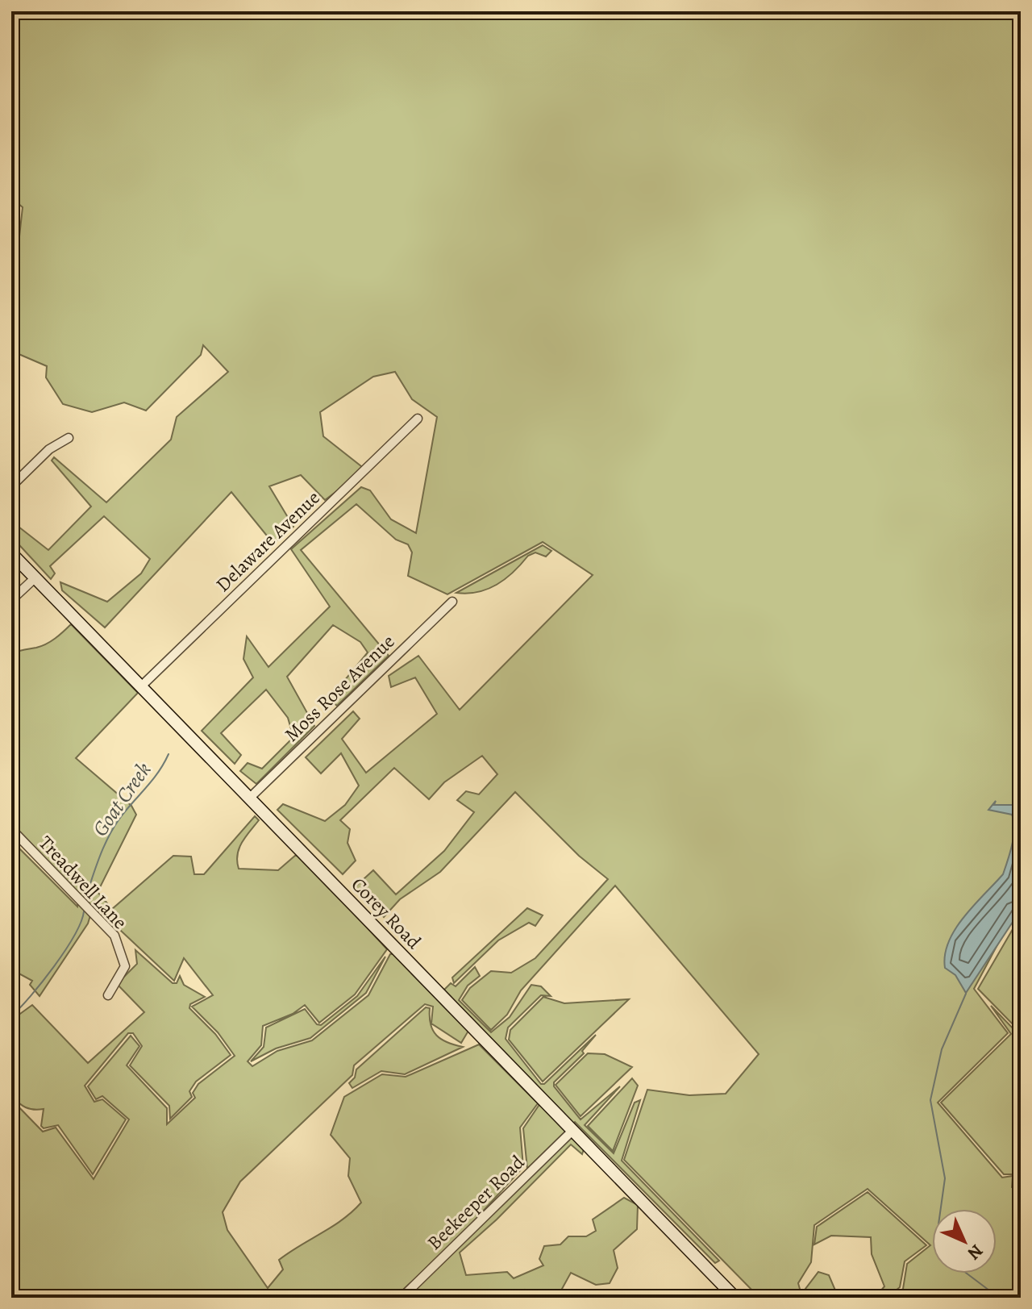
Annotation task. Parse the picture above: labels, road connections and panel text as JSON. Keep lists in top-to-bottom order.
{
  "streets": {
    "street": [
      "Delaware Avenue",
      "Moss Rose Avenue",
      "Treadwell Lane",
      "Corey Road",
      "Beekeeper Road"
    ]
  },
  "crossings": [
    ["Delaware Avenue", "Corey Road"],
    ["Moss Rose Avenue", "Corey Road"],
    ["Corey Road", "Beekeeper Road"]
  ],
  "water": ["Goat Creek"],
  "north": "bottom right"
}
